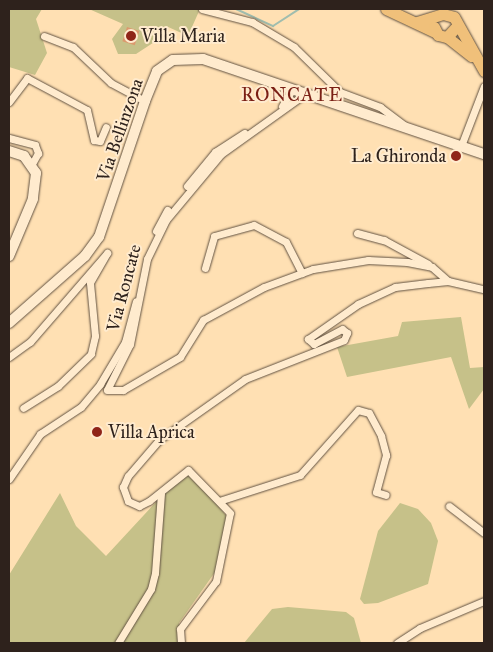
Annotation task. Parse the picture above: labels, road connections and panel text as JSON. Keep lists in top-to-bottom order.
{
  "streets": {
    "street": ["Via Bellinzona", "Via Roncate"]
  },
  "districts": ["RONCATE"],
  "places": ["Villa Maria", "La Ghironda", "Villa Aprica"]
}
